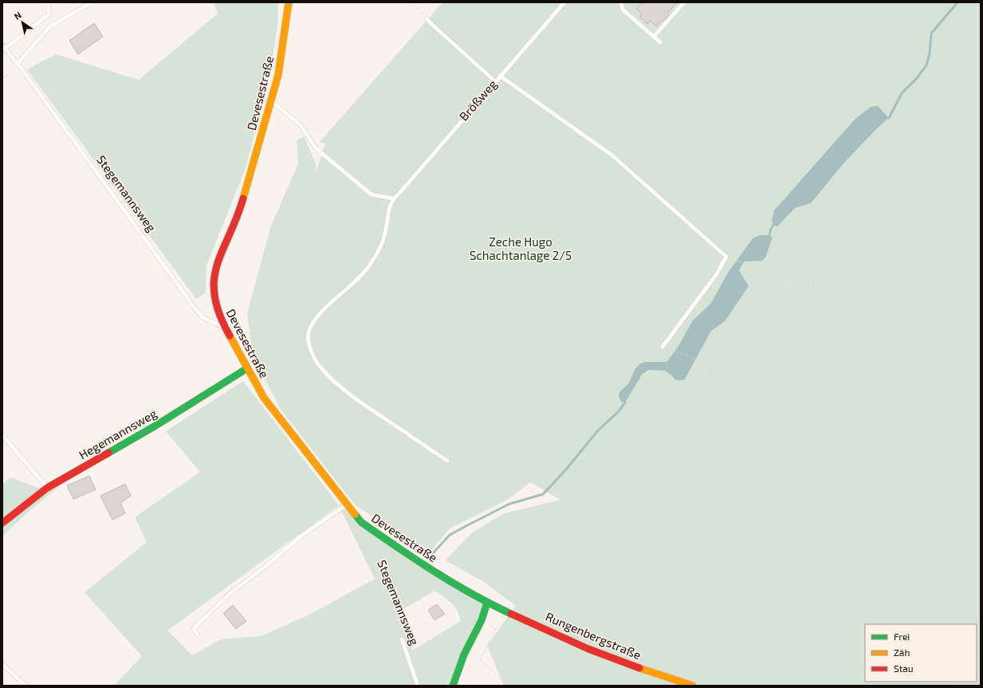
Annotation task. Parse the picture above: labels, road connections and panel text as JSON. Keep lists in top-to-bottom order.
{
  "streets": {
    "street": ["Devesestraße", "Hegemannsweg", "Rungenbergstraße"],
    "lane": ["Brößweg", "Stegemannsweg"]
  },
  "crossings": [
    ["Devesestraße", "Stegemannsweg"],
    ["Devesestraße", "Hegemannsweg"],
    ["Devesestraße", "Rungenbergstraße"]
  ],
  "parks": ["Zeche Hugo Schachtanlage 2/5"],
  "legend": ["Frei", "Zäh", "Stau"],
  "north": "top left"
}
